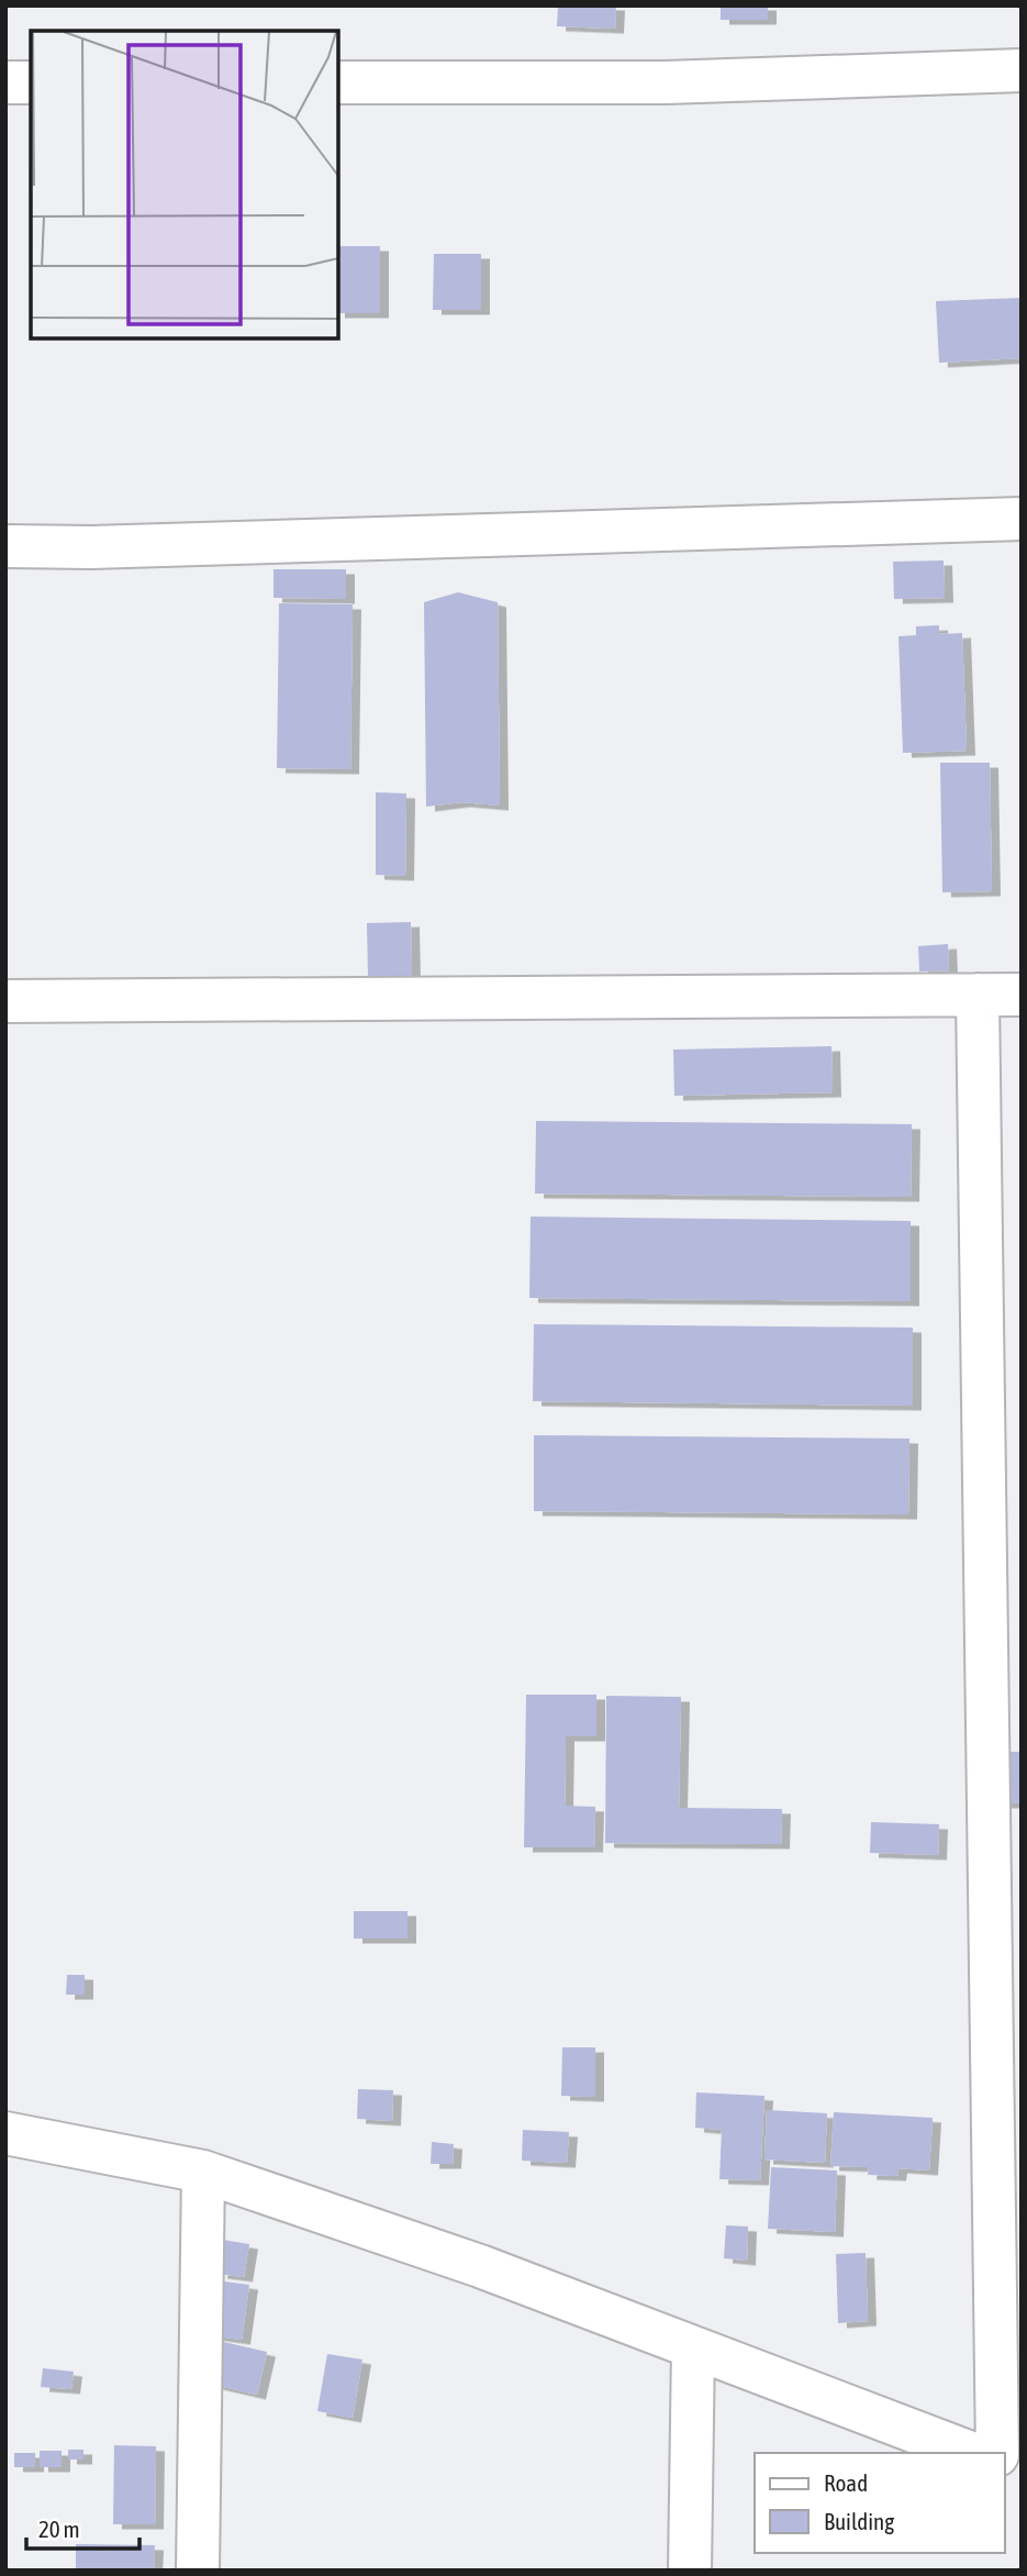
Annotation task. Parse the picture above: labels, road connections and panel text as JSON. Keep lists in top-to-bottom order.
{
  "legend": ["Road", "Building"],
  "scale_bar": "20 m"
}
